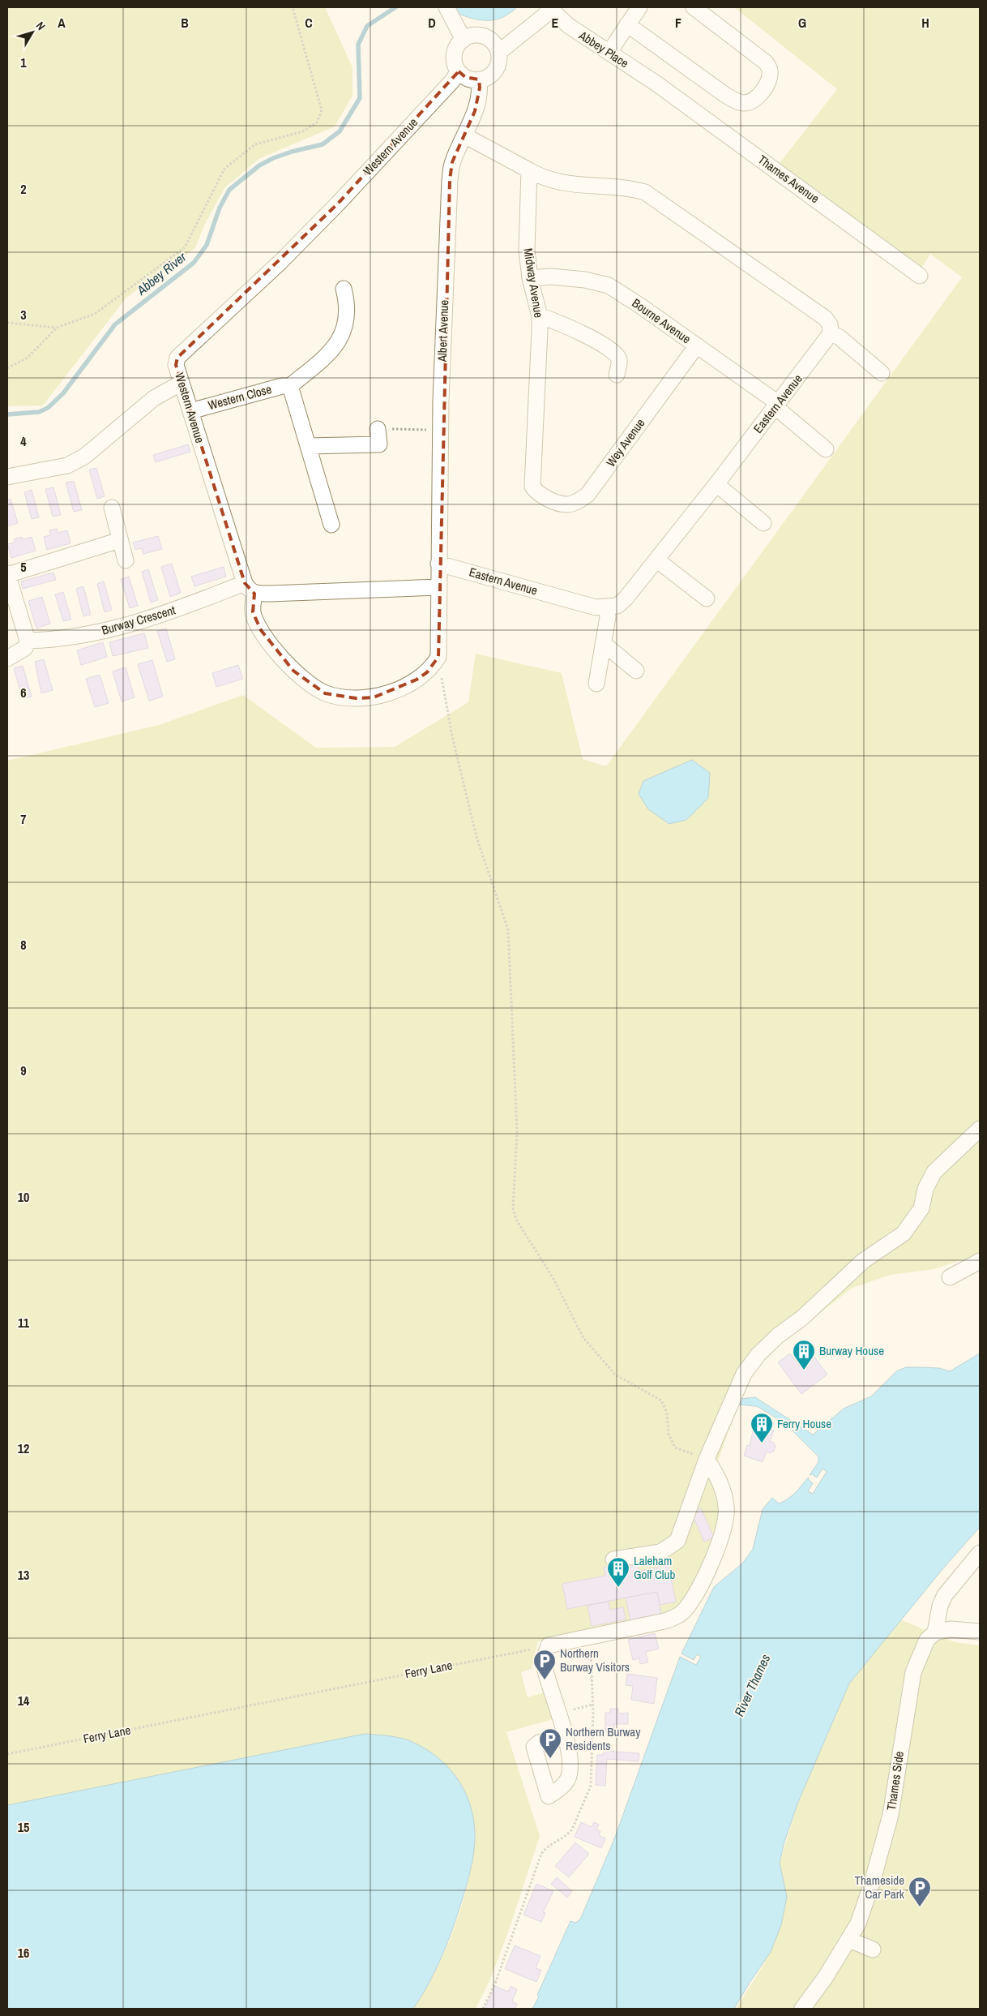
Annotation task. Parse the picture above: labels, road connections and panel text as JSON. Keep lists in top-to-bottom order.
{
  "streets": {
    "street": [
      "Abbey Place",
      "Western Avenue",
      "Thames Avenue",
      "Midway Avenue",
      "Bourne Avenue",
      "Albert Avenue",
      "Western Close",
      "Eastern Avenue",
      "Wey Avenue",
      "Burway Crescent",
      "Thames Side"
    ],
    "path": ["Ferry Lane"]
  },
  "crossings": [
    ["Abbey Place", "Western Avenue"],
    ["Abbey Place", "Thames Avenue"],
    ["Abbey Place", "Albert Avenue"],
    ["Western Avenue", "Albert Avenue"],
    ["Western Avenue", "Western Close"],
    ["Western Avenue", "Burway Crescent"],
    ["Midway Avenue", "Bourne Avenue"],
    ["Midway Avenue", "Wey Avenue"],
    ["Bourne Avenue", "Eastern Avenue"],
    ["Bourne Avenue", "Wey Avenue"],
    ["Albert Avenue", "Eastern Avenue"]
  ],
  "water": ["Abbey River", "River Thames"],
  "places": {
    "building": ["Burway House", "Ferry House", "Laleham Golf Club"],
    "parking": ["Northern Burway Visitors", "Northern Burway Residents", "Thameside Car Park"]
  },
  "north": "top right",
  "grid": {
    "columns": [
      "A",
      "B",
      "C",
      "D",
      "E",
      "F",
      "G",
      "H"
    ],
    "rows": [
      "1",
      "2",
      "3",
      "4",
      "5",
      "6",
      "7",
      "8",
      "9",
      "10",
      "11",
      "12",
      "13",
      "14",
      "15",
      "16"
    ]
  }
}
